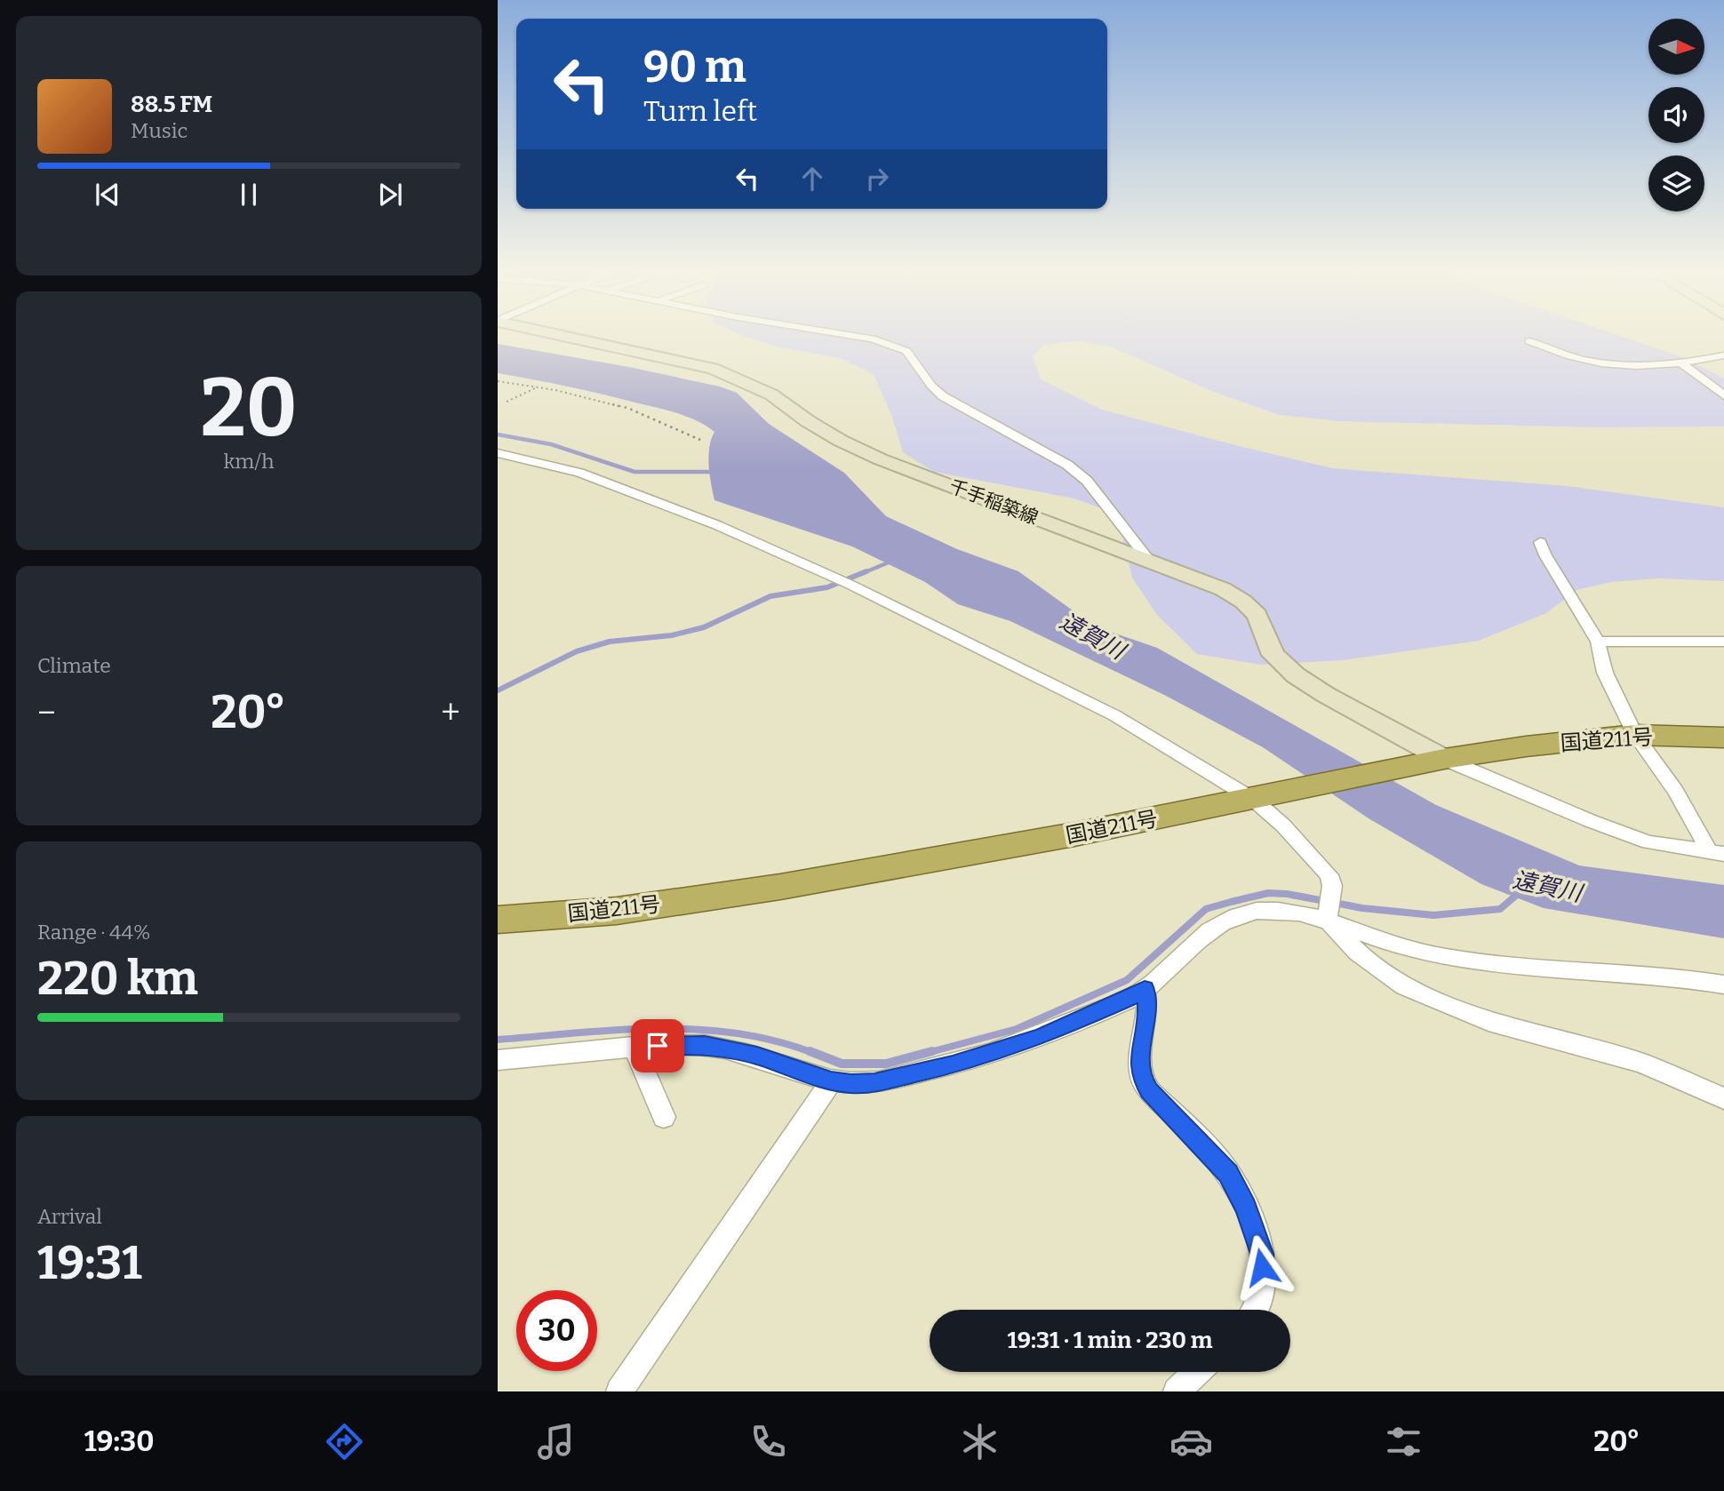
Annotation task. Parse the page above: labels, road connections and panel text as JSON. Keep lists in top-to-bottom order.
{
  "streets": {
    "highway": ["国道211号"],
    "main road": ["千手稲築線"]
  },
  "crossings": [
    ["千手稲築線", "国道211号"]
  ],
  "water": ["遠賀川"],
  "north": "right",
  "page": {
    "turn": ["90 m", "Turn left"],
    "song": ["88.5 FM", "Music"],
    "tile": [
      ["20", "km/h"],
      "Climate",
      ["Range · 44%", "220 km"],
      ["Arrival", "19:31"]
    ],
    "heat": ["−", "20°", "+"],
    "limit": "30",
    "trip": "19:31 · 1 min · 230 m",
    "tabs": ["19:30", "20°"]
  }
}
